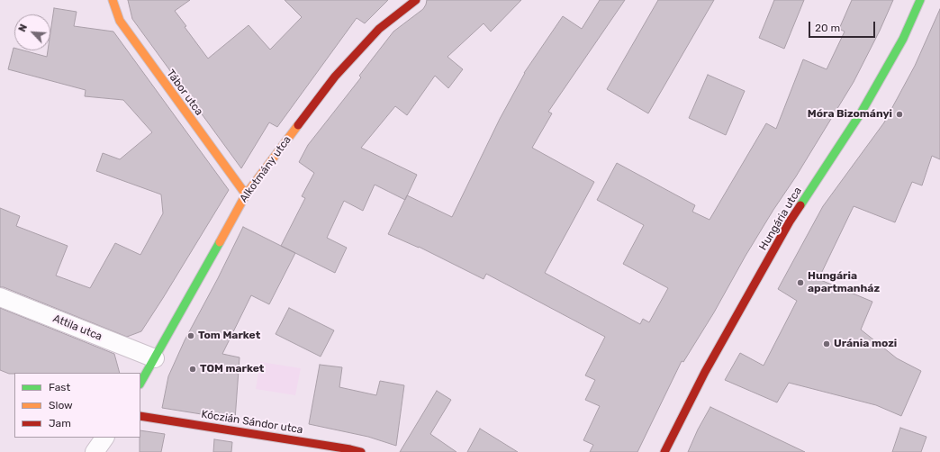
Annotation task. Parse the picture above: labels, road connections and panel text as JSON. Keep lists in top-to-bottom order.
{
  "streets": {
    "street": [
      "Tábor utca",
      "Alkotmány utca",
      "Hungária utca",
      "Attila utca",
      "Kóczián Sándor utca"
    ]
  },
  "crossings": [
    ["Tábor utca", "Alkotmány utca"],
    ["Alkotmány utca", "Attila utca"]
  ],
  "places": [
    "Móra Bizományi",
    "Hungária apartmanház",
    "Tom Market",
    "Uránia mozi",
    "TOM market"
  ],
  "legend": ["Fast", "Slow", "Jam"],
  "scale_bar": "20 m",
  "north": "top left"
}
